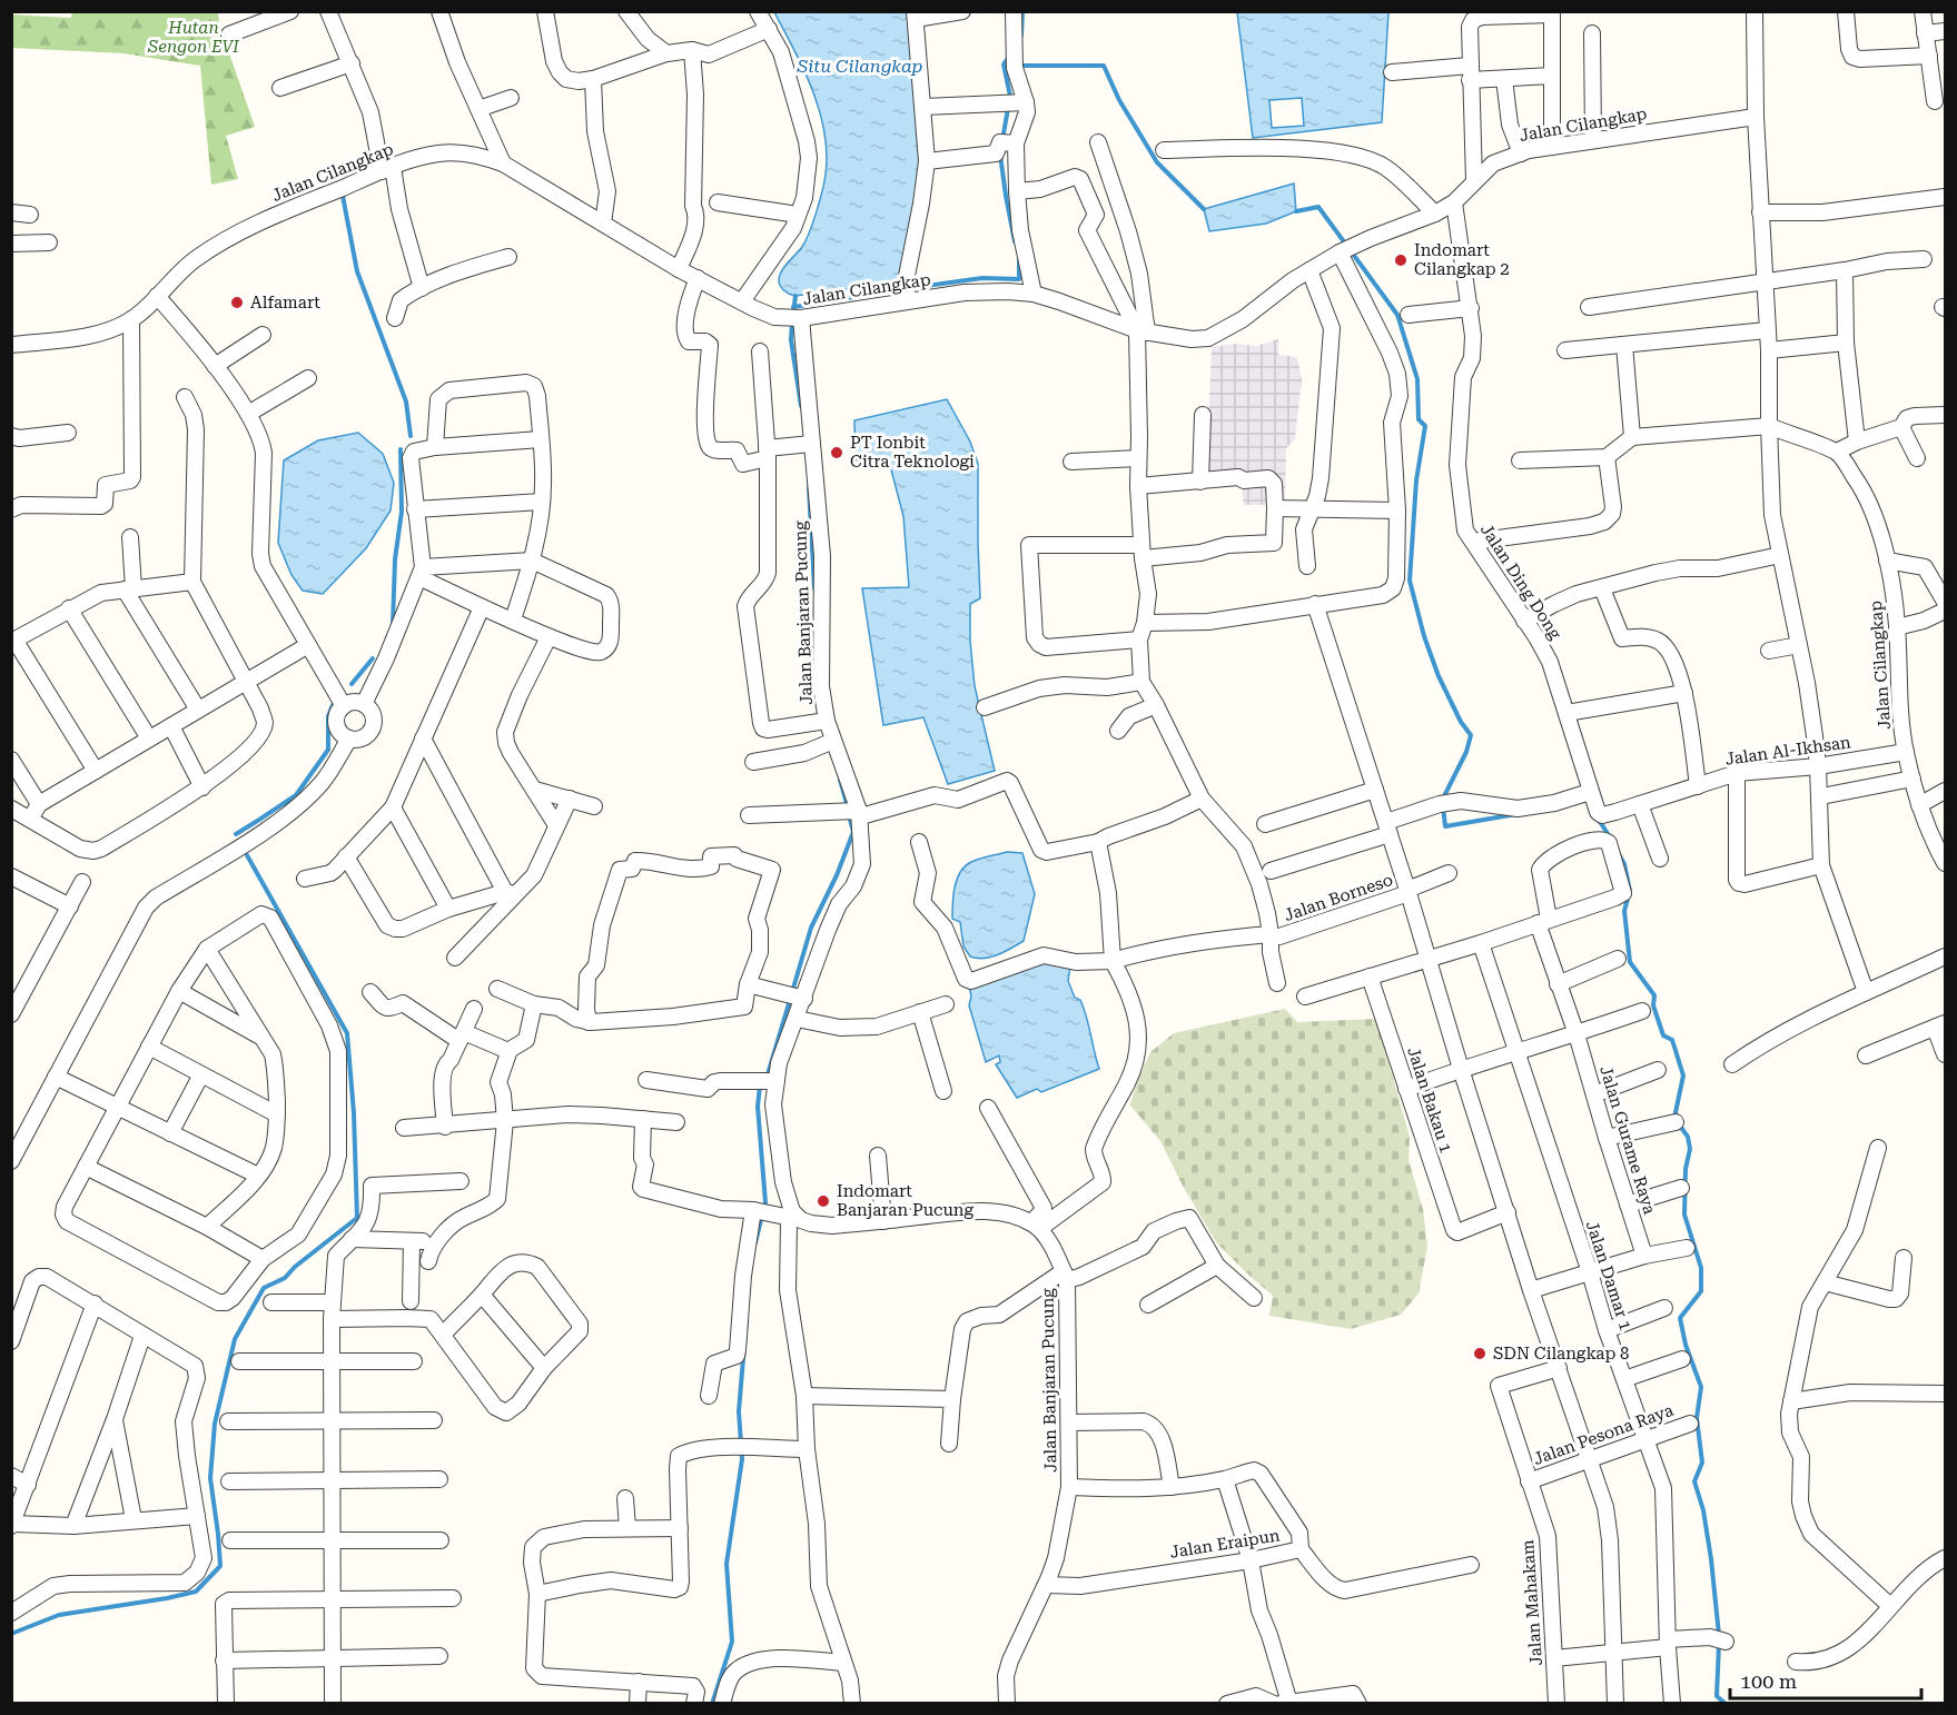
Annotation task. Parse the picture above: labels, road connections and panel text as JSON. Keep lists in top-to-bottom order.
{
  "streets": {
    "street": [
      "Jalan Cilangkap",
      "Jalan Ding Dong",
      "Jalan Banjaran Pucung",
      "Jalan Al-Ikhsan",
      "Jalan Borneso",
      "Jalan Bakau 1",
      "Jalan Gurame Raya",
      "Jalan Damar 1",
      "Jalan Pesona Raya",
      "Jalan Eraipun",
      "Jalan Mahakam"
    ]
  },
  "crossings": [
    ["Jalan Cilangkap", "Jalan Ding Dong"],
    ["Jalan Cilangkap", "Jalan Banjaran Pucung"],
    ["Jalan Cilangkap", "Jalan Al-Ikhsan"],
    ["Jalan Ding Dong", "Jalan Al-Ikhsan"],
    ["Jalan Banjaran Pucung", "Jalan Eraipun"],
    ["Jalan Damar 1", "Jalan Pesona Raya"],
    ["Jalan Pesona Raya", "Jalan Mahakam"]
  ],
  "water": ["Situ Cilangkap"],
  "parks": ["Hutan Sengon EVI"],
  "places": [
    "Indomart Cilangkap 2",
    "Alfamart",
    "PT Ionbit Citra Teknologi",
    "Indomart Banjaran Pucung",
    "SDN Cilangkap 8"
  ],
  "scale_bar": "100 m"
}
